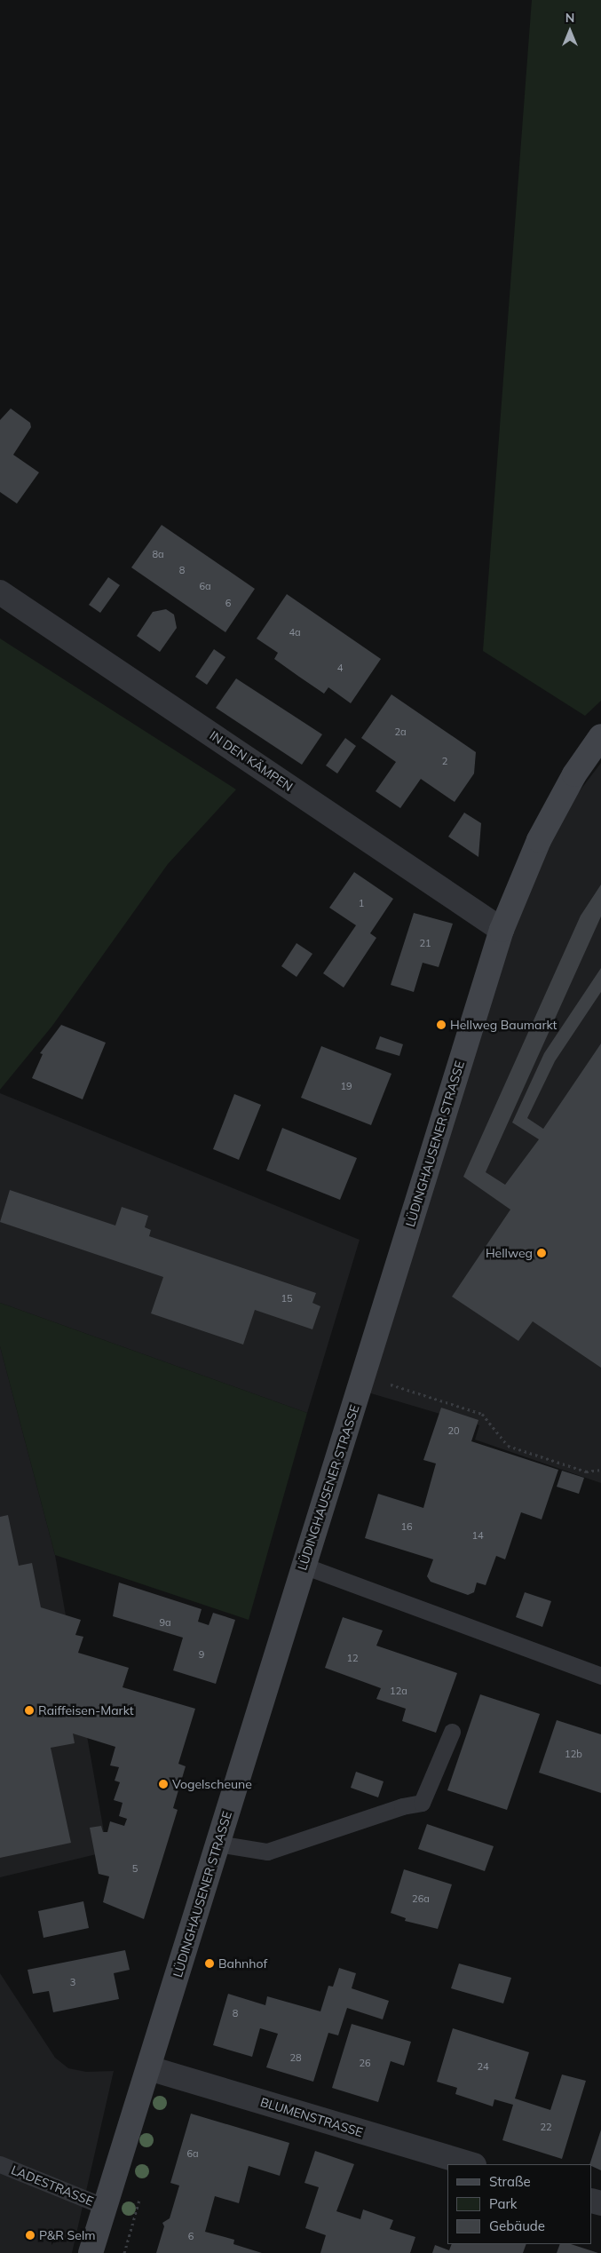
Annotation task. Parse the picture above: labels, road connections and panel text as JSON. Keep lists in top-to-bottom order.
{
  "streets": {
    "street": ["IN DEN KÄMPEN", "LÜDINGHAUSENER STRASSE", "BLUMENSTRASSE"],
    "lane": ["LADESTRASSE"]
  },
  "crossings": [
    ["IN DEN KÄMPEN", "LÜDINGHAUSENER STRASSE"],
    ["LÜDINGHAUSENER STRASSE", "BLUMENSTRASSE"],
    ["LÜDINGHAUSENER STRASSE", "LADESTRASSE"]
  ],
  "places": [
    "Hellweg Baumarkt",
    "Hellweg",
    "Raiffeisen-Markt",
    "Vogelscheune",
    "Bahnhof",
    "P&R Selm"
  ],
  "house_numbers": [
    "8a",
    "8",
    "6a",
    "6",
    "4a",
    "4",
    "2a",
    "2",
    "1",
    "21",
    "19",
    "15",
    "20",
    "16",
    "14",
    "9a",
    "9",
    "12",
    "12a",
    "12b",
    "5",
    "26a",
    "3",
    "8",
    "28",
    "26",
    "24",
    "22",
    "6a",
    "6"
  ],
  "legend": ["Straße", "Park", "Gebäude"],
  "north": "top"
}
